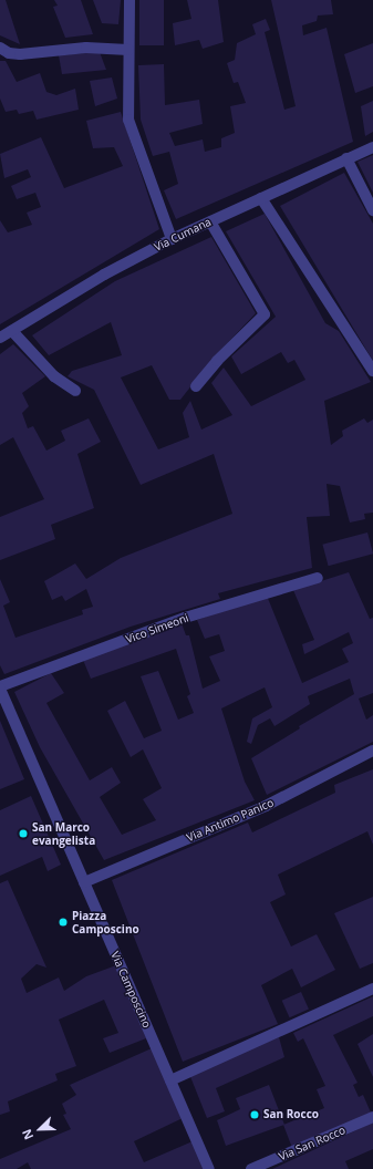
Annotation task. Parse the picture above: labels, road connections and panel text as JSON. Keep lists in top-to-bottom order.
{
  "streets": {
    "street": [
      "Via Cumana",
      "Vico Simeoni",
      "Via Antimo Panico",
      "Via Camposcino",
      "Via San Rocco"
    ]
  },
  "crossings": [
    ["Vico Simeoni", "Via Camposcino"],
    ["Via Antimo Panico", "Via Camposcino"]
  ],
  "places": ["San Marco evangelista", "Piazza Camposcino", "San Rocco"],
  "north": "bottom left"
}
